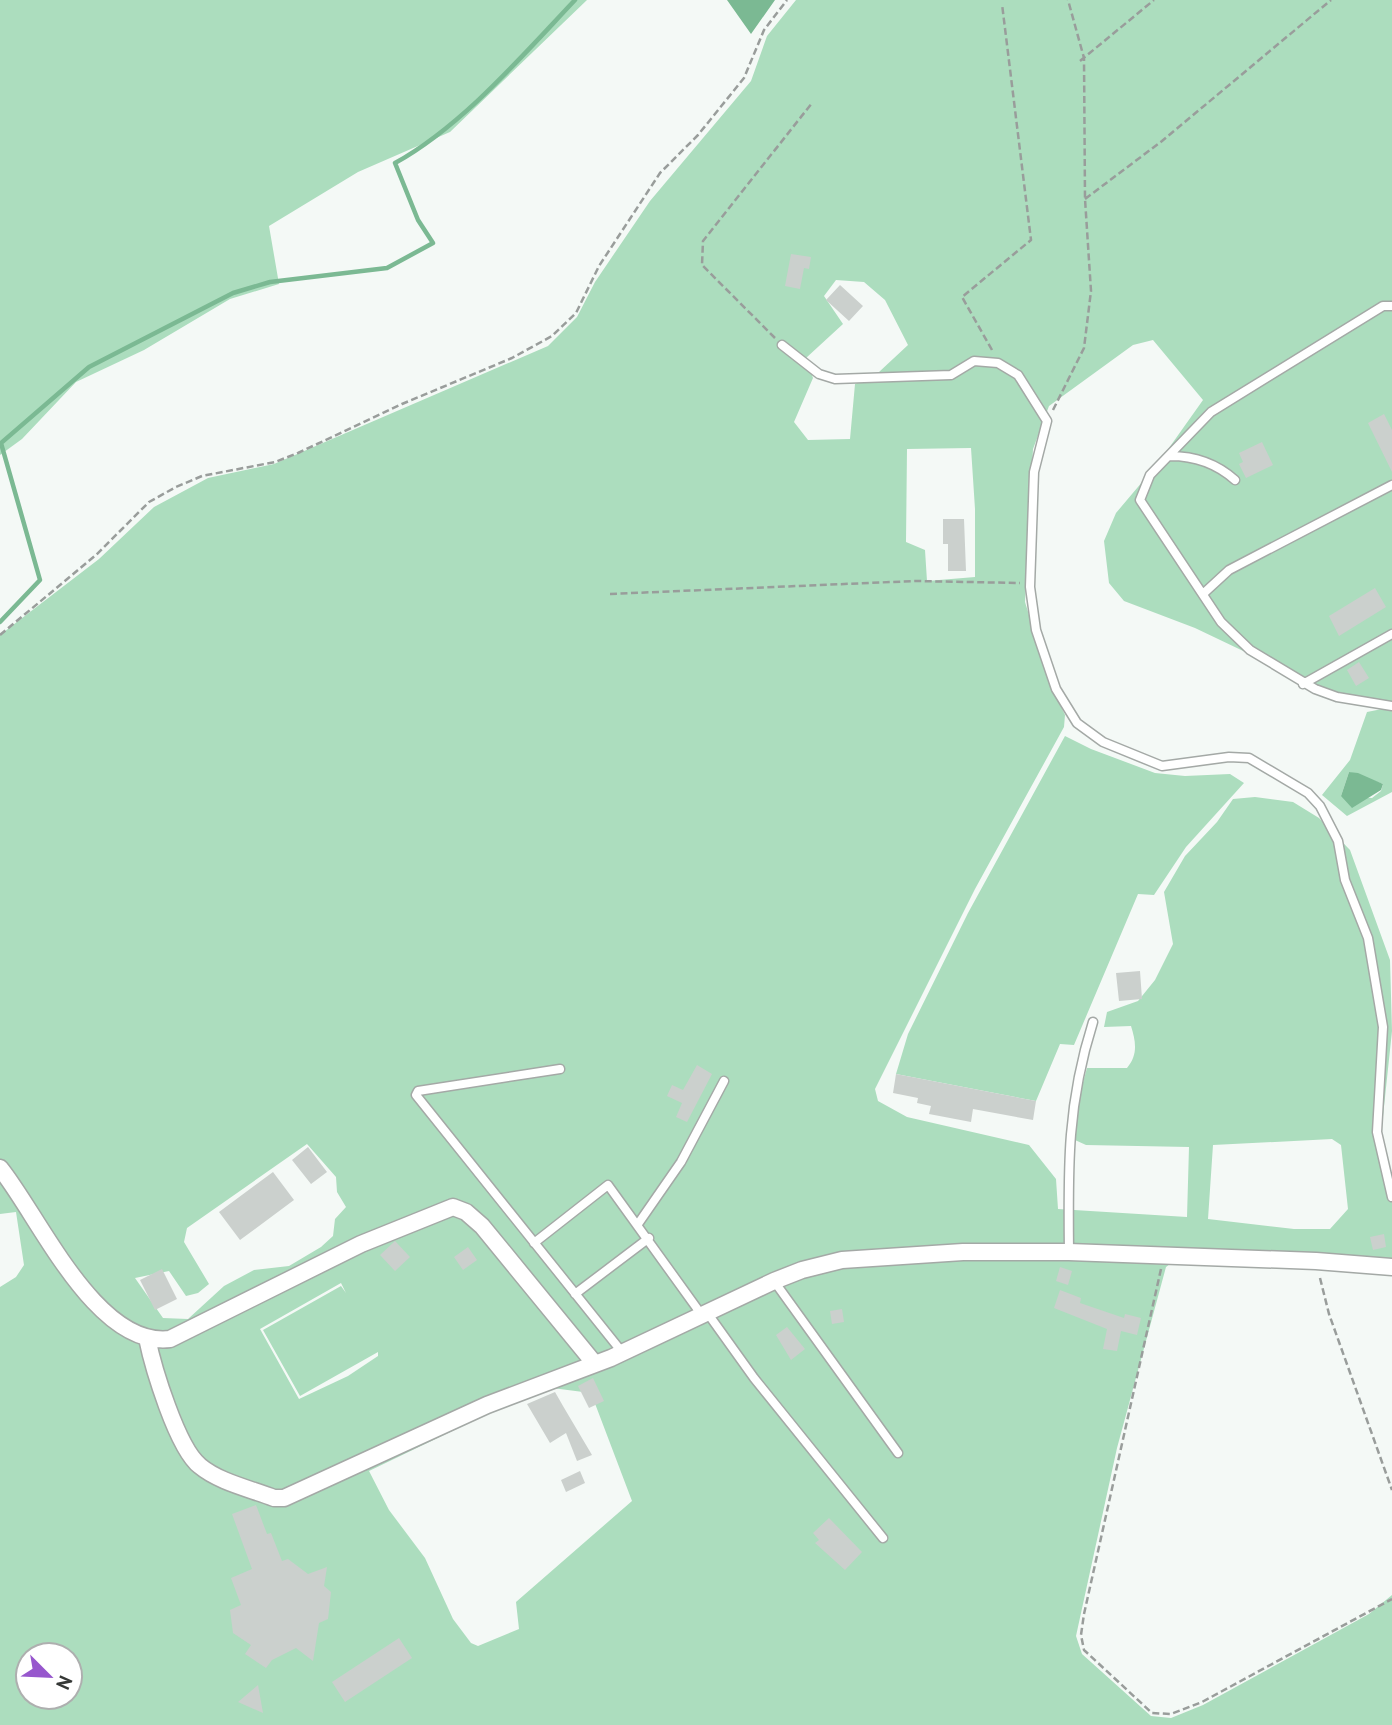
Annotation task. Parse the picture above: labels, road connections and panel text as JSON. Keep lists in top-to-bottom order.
{
  "north": "bottom right"
}
